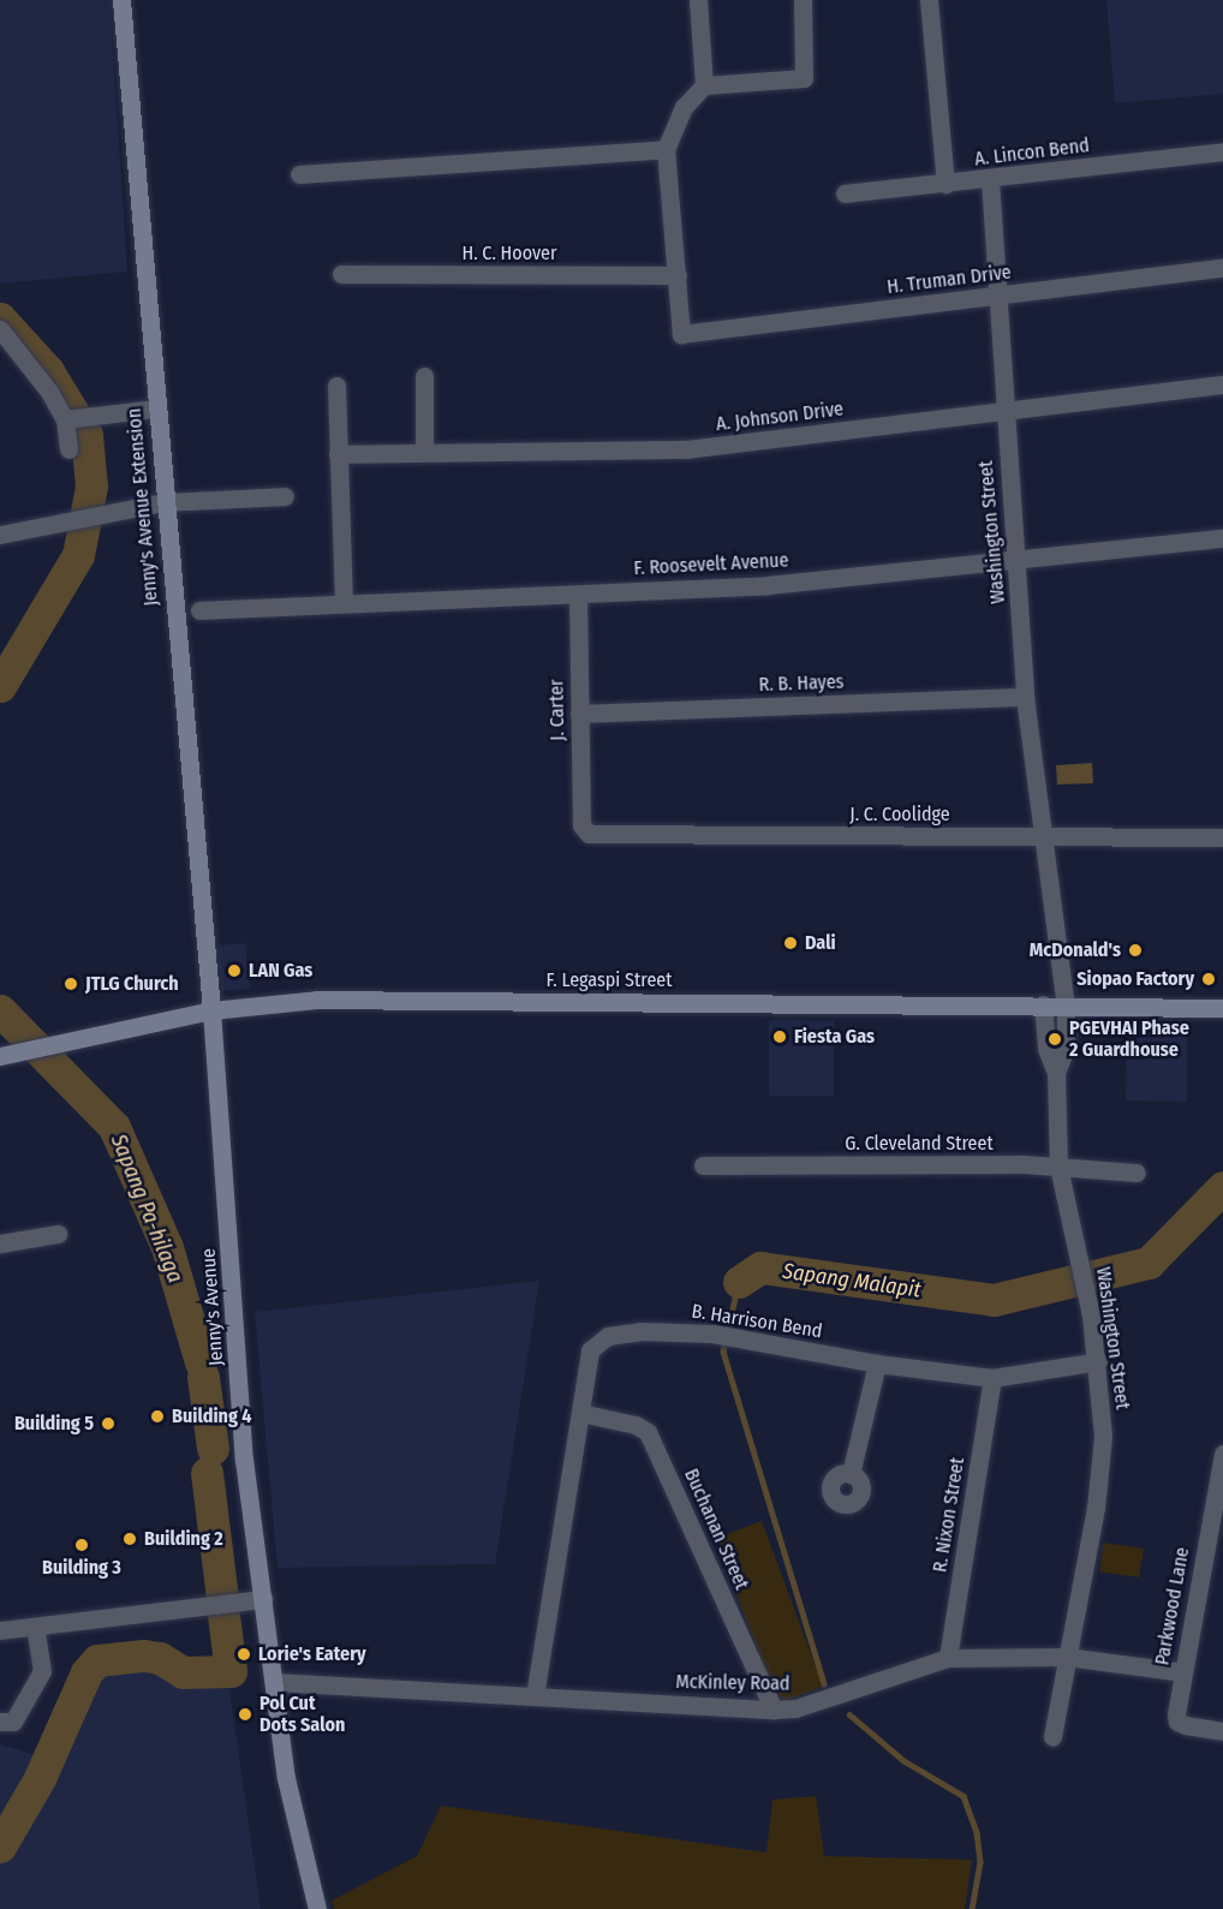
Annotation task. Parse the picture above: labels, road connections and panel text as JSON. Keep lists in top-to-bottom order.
{
  "streets": {
    "street": [
      "A. Lincon Bend",
      "H. C. Hoover",
      "H. Truman Drive",
      "A. Johnson Drive",
      "Jenny's Avenue Extension",
      "Washington Street",
      "F. Roosevelt Avenue",
      "R. B. Hayes",
      "J. Carter",
      "J. C. Coolidge",
      "F. Legaspi Street",
      "G. Cleveland Street",
      "Jenny's Avenue",
      "B. Harrison Bend",
      "R. Nixon Street",
      "Buchanan Street",
      "Parkwood Lane",
      "McKinley Road"
    ]
  },
  "crossings": [
    ["A. Lincon Bend", "Washington Street"],
    ["H. C. Hoover", "H. Truman Drive"],
    ["H. Truman Drive", "Washington Street"],
    ["A. Johnson Drive", "Washington Street"],
    ["Jenny's Avenue Extension", "F. Legaspi Street"],
    ["Jenny's Avenue Extension", "Jenny's Avenue"],
    ["Washington Street", "F. Roosevelt Avenue"],
    ["Washington Street", "R. B. Hayes"],
    ["Washington Street", "J. C. Coolidge"],
    ["Washington Street", "F. Legaspi Street"],
    ["Washington Street", "G. Cleveland Street"],
    ["Washington Street", "B. Harrison Bend"],
    ["Washington Street", "McKinley Road"],
    ["F. Roosevelt Avenue", "J. Carter"],
    ["R. B. Hayes", "J. Carter"],
    ["J. Carter", "J. C. Coolidge"],
    ["F. Legaspi Street", "Jenny's Avenue"],
    ["Jenny's Avenue", "McKinley Road"],
    ["B. Harrison Bend", "R. Nixon Street"],
    ["B. Harrison Bend", "Buchanan Street"],
    ["B. Harrison Bend", "McKinley Road"],
    ["R. Nixon Street", "McKinley Road"],
    ["Buchanan Street", "McKinley Road"],
    ["Parkwood Lane", "McKinley Road"]
  ],
  "water": ["Sapang Pa-hilaga", "Sapang Malapit"],
  "places": [
    "Dali",
    "McDonald's",
    "LAN Gas",
    "Siopao Factory",
    "JTLG Church",
    "Fiesta Gas",
    "PGEVHAI Phase 2 Guardhouse",
    "Building 4",
    "Building 5",
    "Building 2",
    "Building 3",
    "Lorie's Eatery",
    "Pol Cut Dots Salon"
  ]
}
